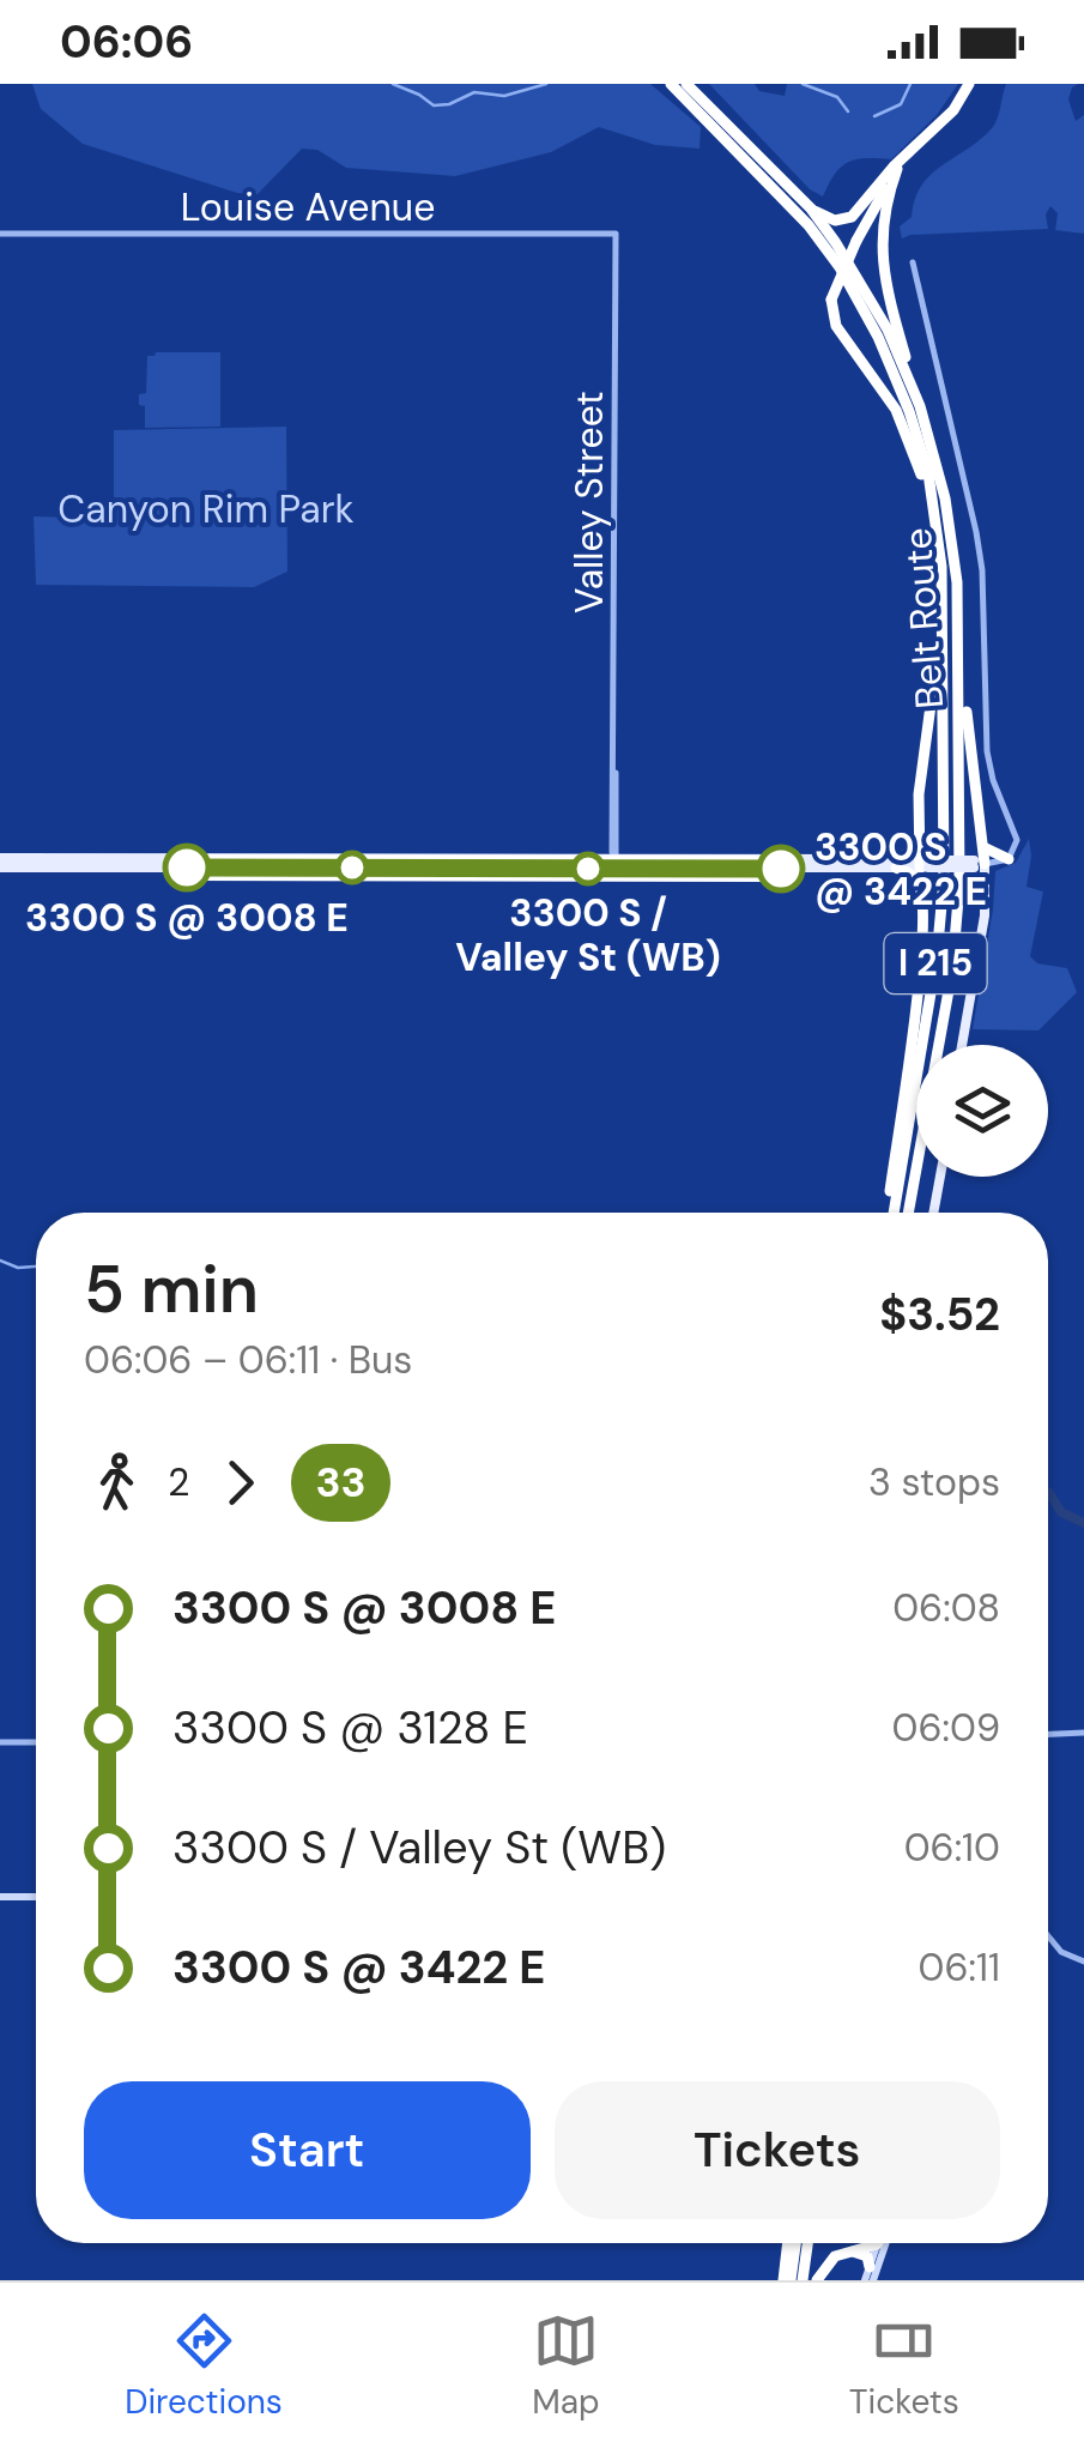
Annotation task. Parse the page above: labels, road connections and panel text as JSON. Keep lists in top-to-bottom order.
{
  "streets": {
    "highway": ["Belt Route", "I 215"],
    "street": ["Louise Avenue", "Valley Street"]
  },
  "crossings": [
    ["Louise Avenue", "Valley Street"]
  ],
  "parks": ["Canyon Rim Park"],
  "places": ["3300 S @ 3008 E", "3300 S / Valley St (WB)", "3300 S @ 3422 E"],
  "lines": ["bus line 33"],
  "page": {
    "status": "06:06",
    "heading": ["5 min", "06:06 – 06:11 · Bus", "$3.52"],
    "legs": ["2", "33", "3 stops"],
    "list": [
      {
        "name": "3300 S @ 3008 E",
        "value": "06:08"
      },
      {
        "name": "3300 S @ 3128 E",
        "value": "06:09"
      },
      {
        "name": "3300 S / Valley St (WB)",
        "value": "06:10"
      },
      {
        "name": "3300 S @ 3422 E",
        "value": "06:11"
      }
    ],
    "buttons": ["Start", "Tickets"],
    "tabs": ["Directions", "Map", "Tickets"]
  }
}
